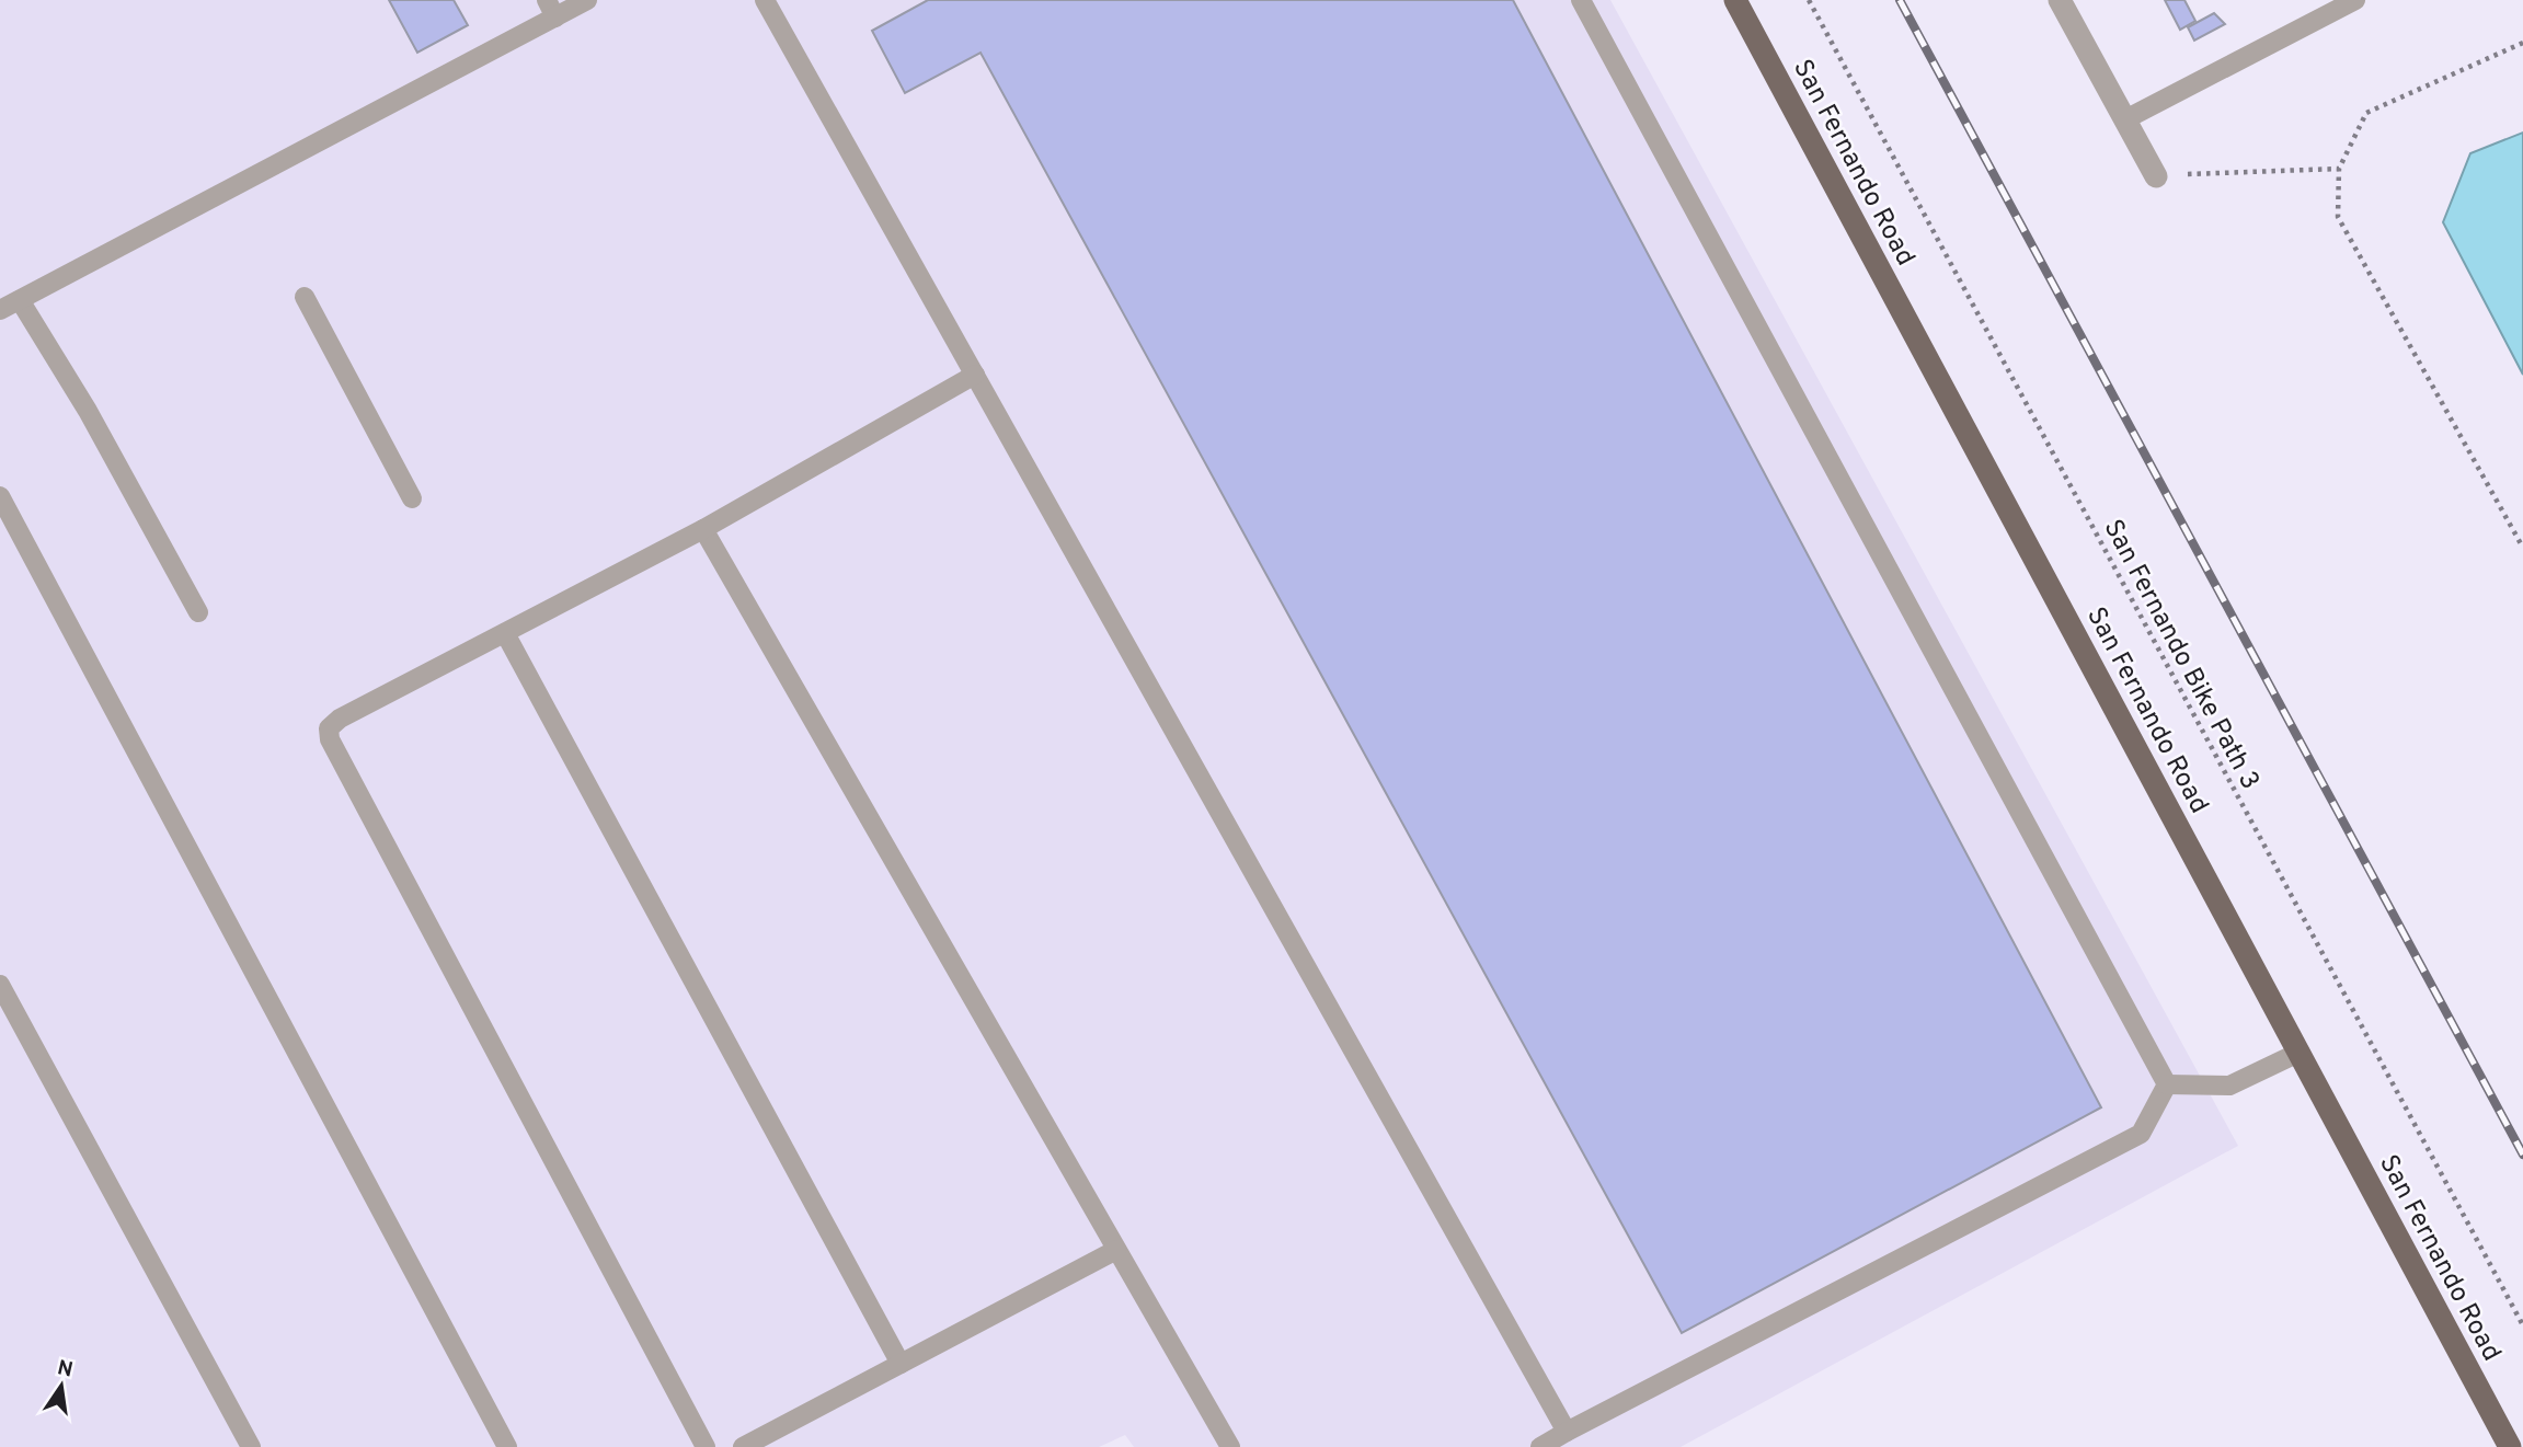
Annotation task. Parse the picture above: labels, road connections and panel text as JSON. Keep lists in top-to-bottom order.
{
  "streets": {
    "main road": ["San Fernando Road"],
    "path": ["San Fernando Bike Path 3"]
  },
  "north": "top"
}
